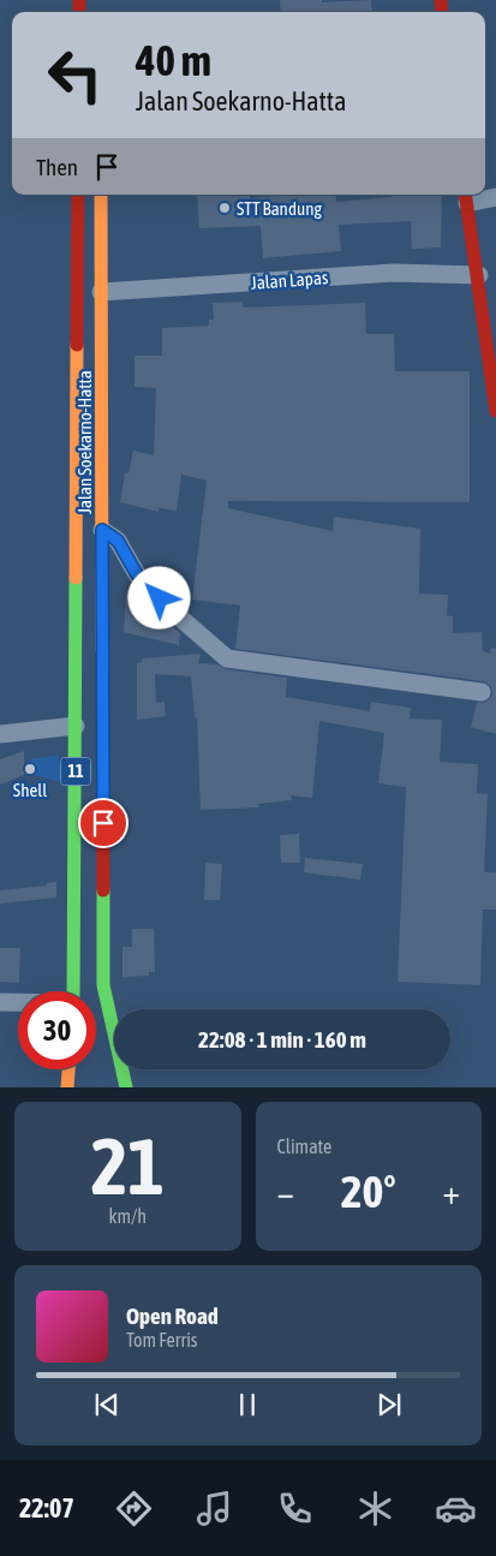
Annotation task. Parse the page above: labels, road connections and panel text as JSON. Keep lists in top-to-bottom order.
{
  "streets": {
    "main road": ["Jalan Soekarno-Hatta", "11"],
    "street": ["Jalan Lapas"]
  },
  "crossings": [
    ["Jalan Lapas", "Jalan Soekarno-Hatta"],
    ["Jalan Soekarno-Hatta", "11"]
  ],
  "places": ["STT Bandung", "Shell"],
  "page": {
    "turn": ["40 m", "Jalan Soekarno-Hatta"],
    "then": "Then",
    "limit": "30",
    "trip": "22:08 · 1 min · 160 m",
    "tile": [
      ["21", "km/h"],
      "Climate"
    ],
    "heat": ["−", "20°", "+"],
    "song": ["Open Road", "Tom Ferris"],
    "tabs": "22:07"
  }
}
